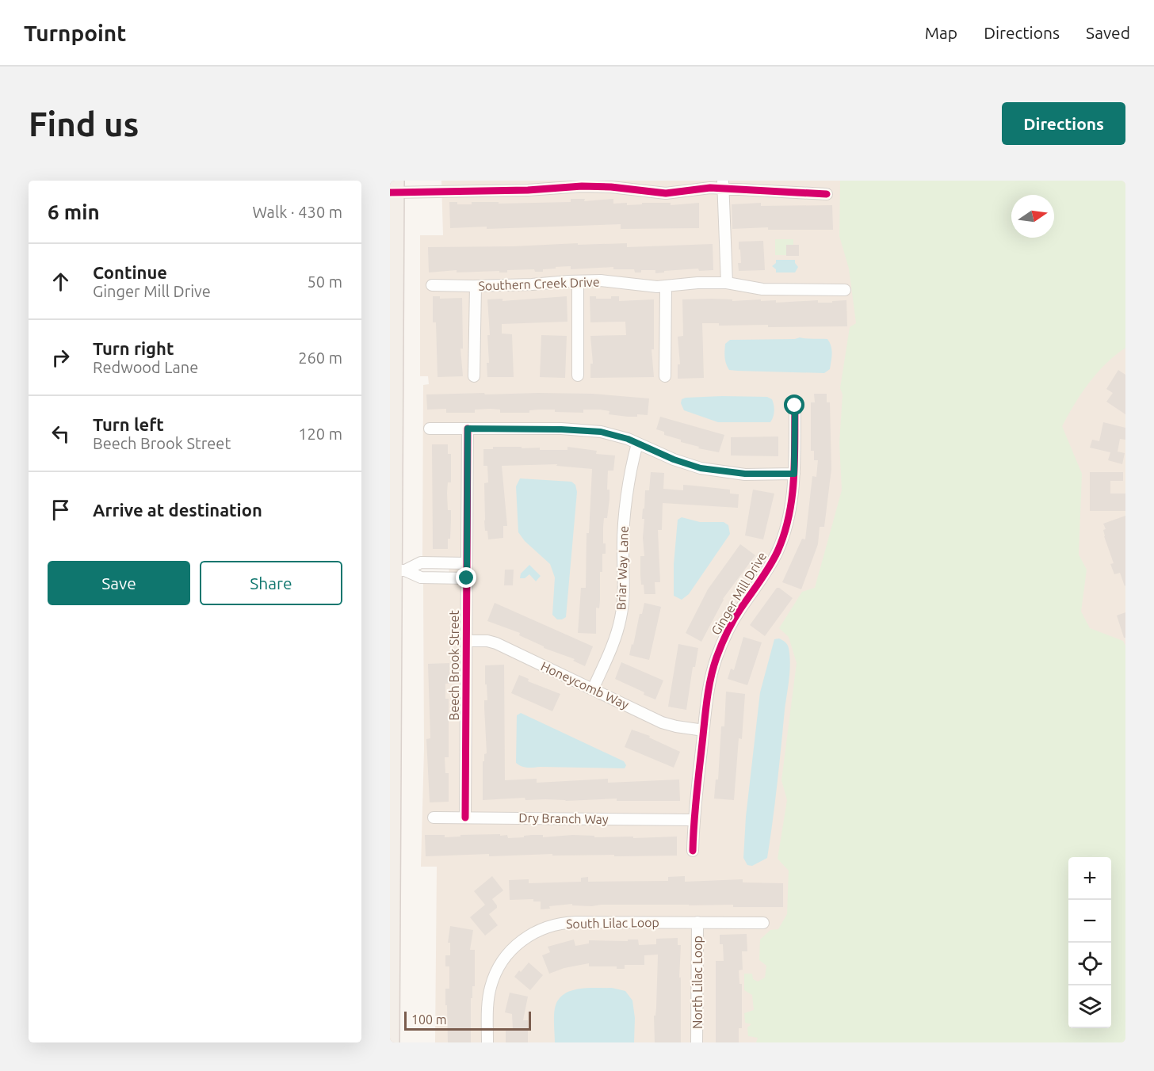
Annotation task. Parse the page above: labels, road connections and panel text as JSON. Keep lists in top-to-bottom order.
{
  "streets": {
    "street": [
      "Southern Creek Drive",
      "Briar Way Lane",
      "Ginger Mill Drive",
      "Beech Brook Street",
      "Honeycomb Way",
      "Dry Branch Way",
      "South Lilac Loop",
      "North Lilac Loop"
    ]
  },
  "crossings": [
    ["Briar Way Lane", "Honeycomb Way"],
    ["Ginger Mill Drive", "Honeycomb Way"],
    ["Ginger Mill Drive", "Dry Branch Way"],
    ["Beech Brook Street", "Honeycomb Way"],
    ["Beech Brook Street", "Dry Branch Way"],
    ["South Lilac Loop", "North Lilac Loop"]
  ],
  "scale_bar": "100 m",
  "north": "right",
  "page": {
    "header": "Turnpoint",
    "nav": ["Map", "Directions", "Saved"],
    "buttons": [
      "Directions",
      ["Save", "Share"]
    ],
    "title": "Find us",
    "heading": ["6 min", "Walk · 430 m"],
    "list": [
      ["Continue", "Ginger Mill Drive", "50 m"],
      ["Turn right", "Redwood Lane", "260 m"],
      ["Turn left", "Beech Brook Street", "120 m"],
      "Arrive at destination"
    ],
    "map_buttons": ["+", "−"],
    "scale": "100 m"
  }
}
